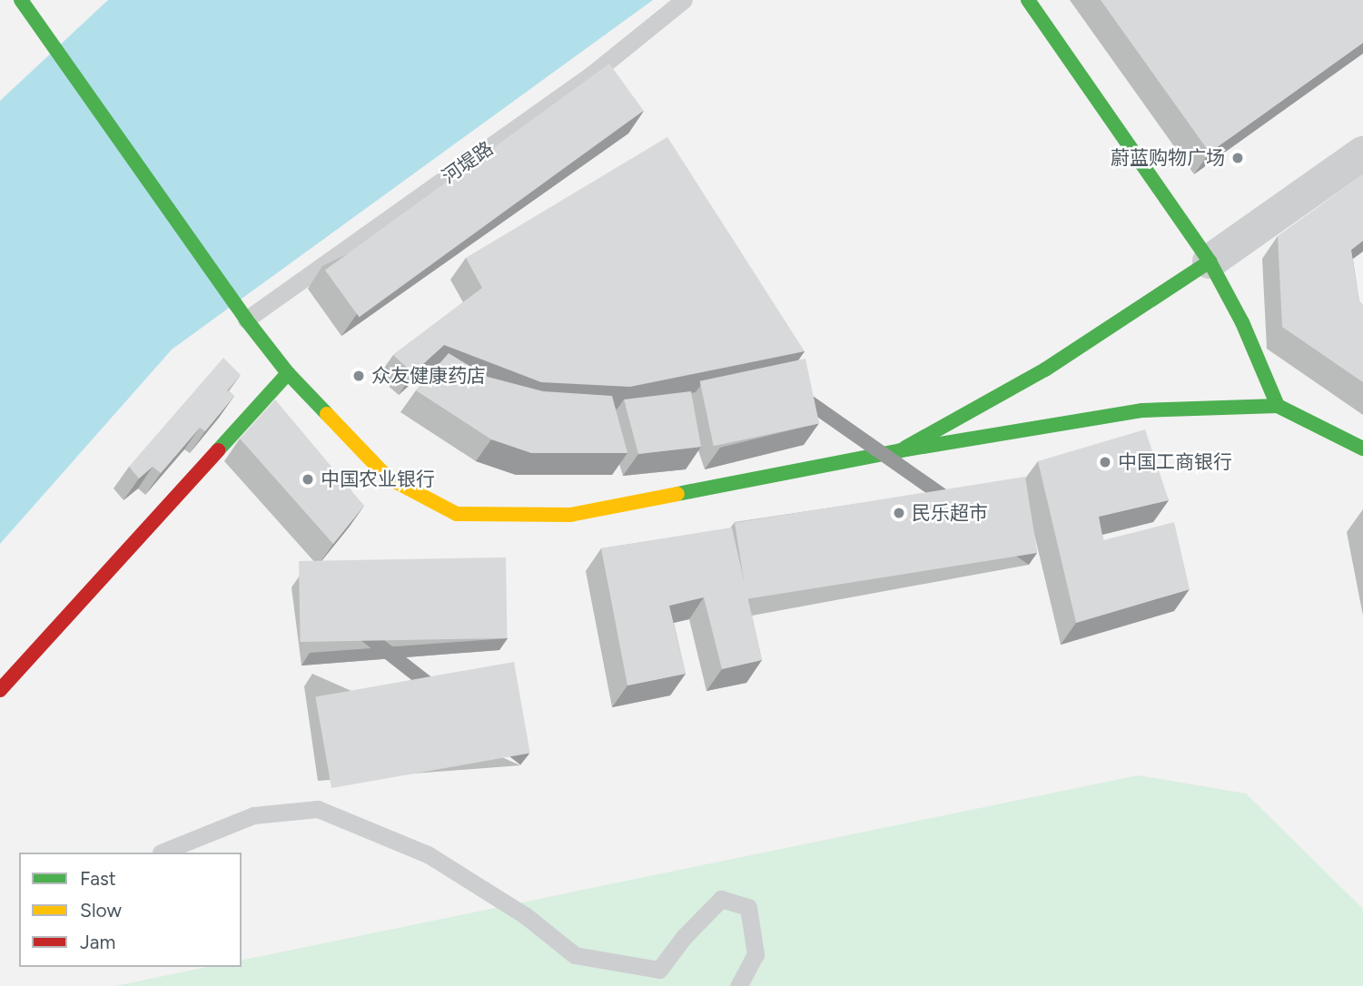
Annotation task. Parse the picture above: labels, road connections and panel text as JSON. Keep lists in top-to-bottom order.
{
  "streets": {
    "lane": ["河堤路"]
  },
  "places": [
    "蔚蓝购物广场",
    "众友健康药店",
    "中国工商银行",
    "中国农业银行",
    "民乐超市"
  ],
  "legend": ["Fast", "Slow", "Jam"]
}
